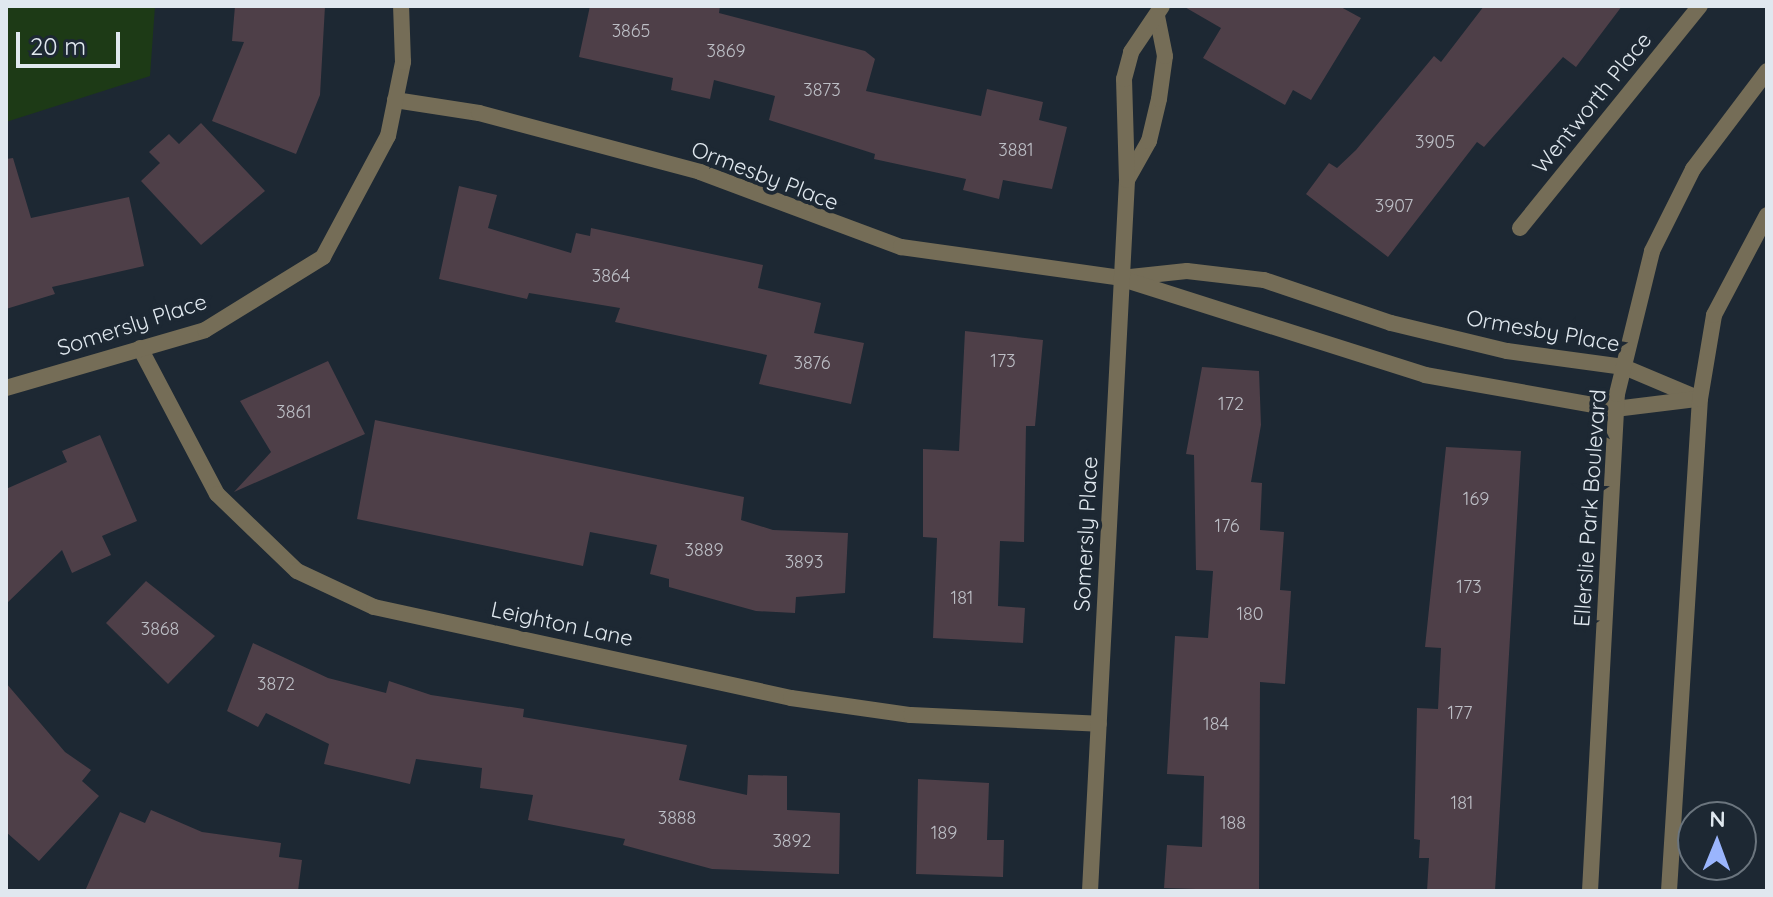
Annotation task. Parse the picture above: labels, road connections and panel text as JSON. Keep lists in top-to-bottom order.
{
  "streets": {
    "street": [
      "Wentworth Place",
      "Ormesby Place",
      "Somersly Place",
      "Ellerslie Park Boulevard",
      "Leighton Lane"
    ]
  },
  "crossings": [
    ["Ormesby Place", "Somersly Place"],
    ["Ormesby Place", "Ellerslie Park Boulevard"],
    ["Somersly Place", "Leighton Lane"]
  ],
  "house_numbers": [
    "3865",
    "3869",
    "3873",
    "3905",
    "3881",
    "3907",
    "3864",
    "173",
    "3876",
    "172",
    "3861",
    "169",
    "176",
    "3889",
    "3893",
    "173",
    "181",
    "180",
    "3868",
    "3872",
    "177",
    "184",
    "181",
    "3888",
    "188",
    "189",
    "3892"
  ],
  "scale_bar": "20 m",
  "north": "top"
}
